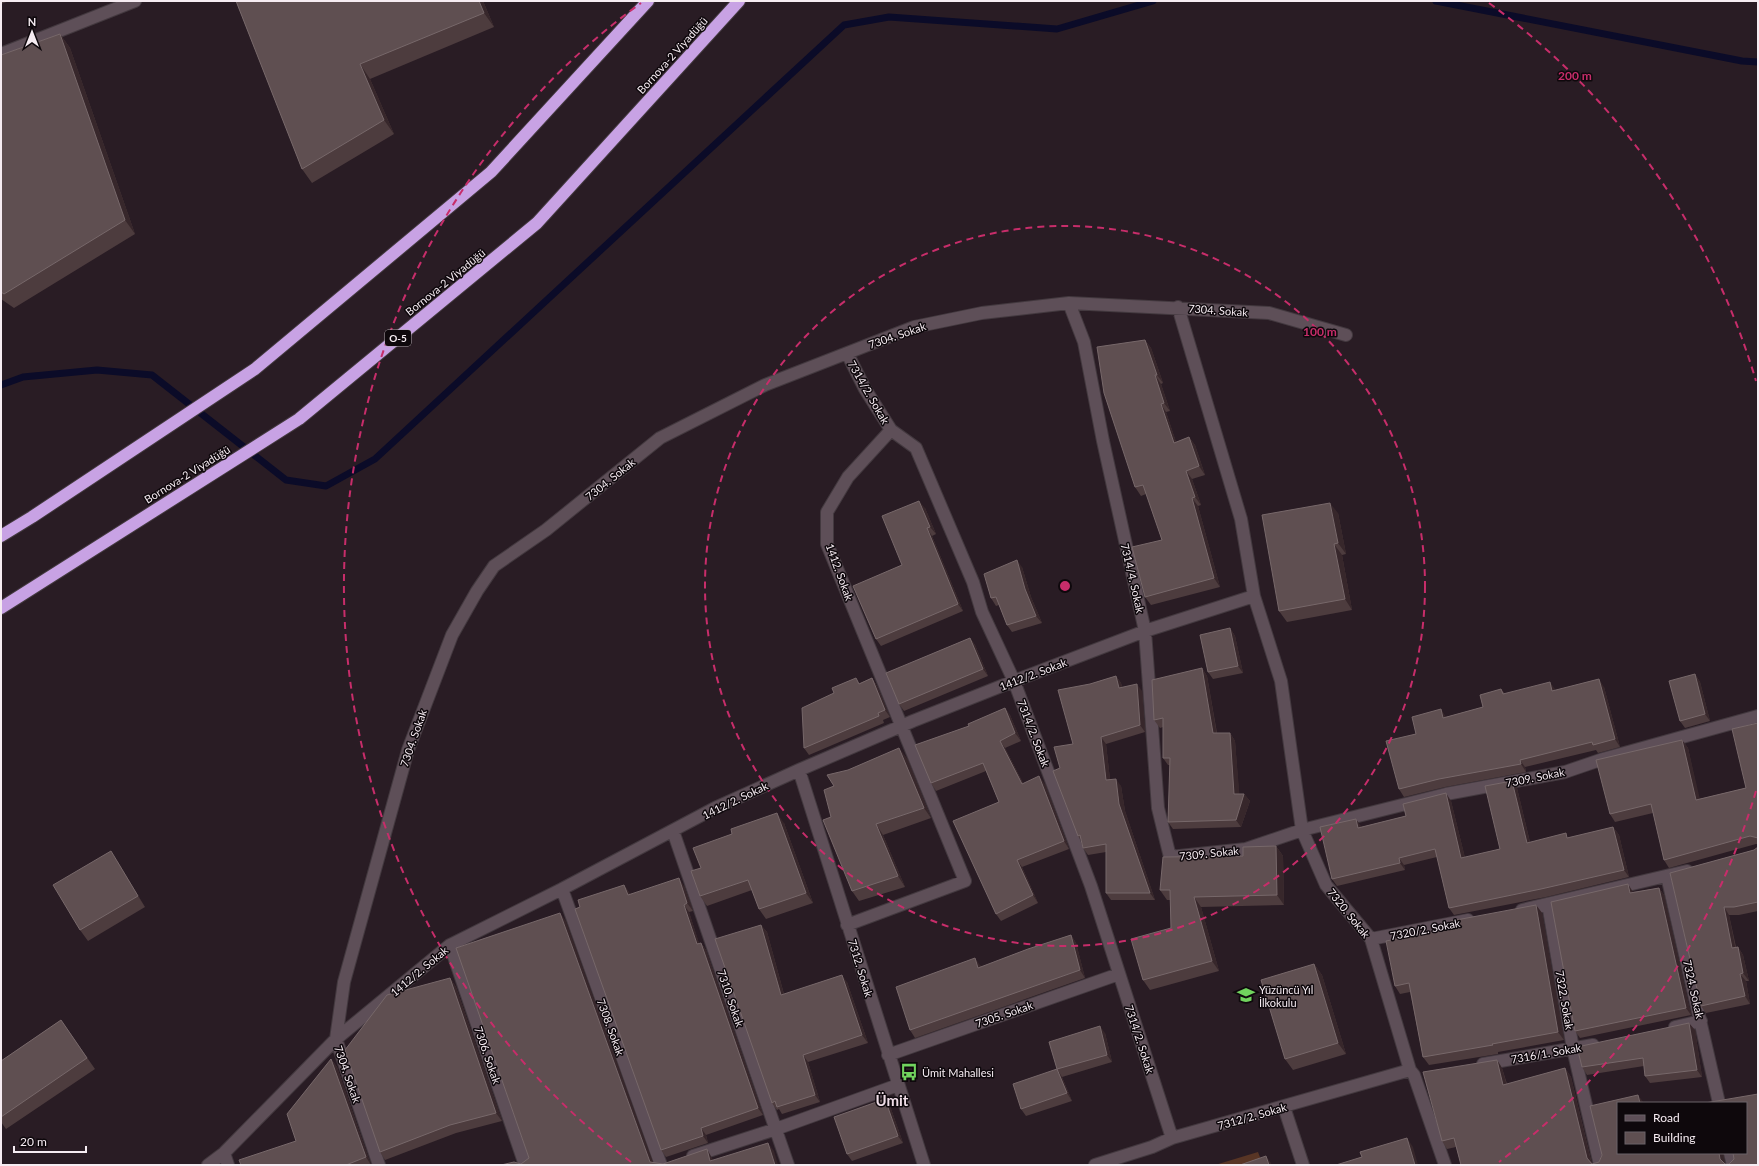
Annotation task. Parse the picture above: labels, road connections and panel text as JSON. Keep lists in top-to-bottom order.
{
  "streets": {
    "highway": ["Bornova-2 Viyadüğü", "O-5"],
    "street": [
      "7304. Sokak",
      "7314/2. Sokak",
      "1412. Sokak",
      "7314/4. Sokak",
      "1412/2. Sokak",
      "7309. Sokak",
      "7320. Sokak",
      "7320/2. Sokak",
      "7312. Sokak",
      "7324. Sokak",
      "7310. Sokak",
      "7322. Sokak",
      "7305. Sokak",
      "7308. Sokak",
      "7316/1. Sokak",
      "7306. Sokak",
      "7312/2. Sokak"
    ]
  },
  "crossings": [
    ["7304. Sokak", "7314/2. Sokak"],
    ["7304. Sokak", "7314/4. Sokak"],
    ["7304. Sokak", "1412/2. Sokak"],
    ["7314/2. Sokak", "1412. Sokak"],
    ["7314/2. Sokak", "1412/2. Sokak"],
    ["7314/2. Sokak", "7305. Sokak"],
    ["7314/2. Sokak", "7312/2. Sokak"],
    ["1412. Sokak", "1412/2. Sokak"],
    ["1412. Sokak", "7312. Sokak"],
    ["7314/4. Sokak", "1412/2. Sokak"],
    ["7314/4. Sokak", "7309. Sokak"],
    ["1412/2. Sokak", "7320. Sokak"],
    ["1412/2. Sokak", "7312. Sokak"],
    ["1412/2. Sokak", "7310. Sokak"],
    ["1412/2. Sokak", "7308. Sokak"],
    ["1412/2. Sokak", "7306. Sokak"],
    ["7309. Sokak", "7320. Sokak"],
    ["7320. Sokak", "7320/2. Sokak"],
    ["7320. Sokak", "7312/2. Sokak"],
    ["7312. Sokak", "7305. Sokak"],
    ["7322. Sokak", "7316/1. Sokak"]
  ],
  "districts": ["Ümit"],
  "places": {
    "school or university": ["Yüzüncü Yıl İlkokulu"],
    "bus stop": ["Ümit Mahallesi"]
  },
  "legend": ["Road", "Building"],
  "scale_bar": "20 m",
  "north": "top",
  "rings": ["200 m", "100 m"]
}
